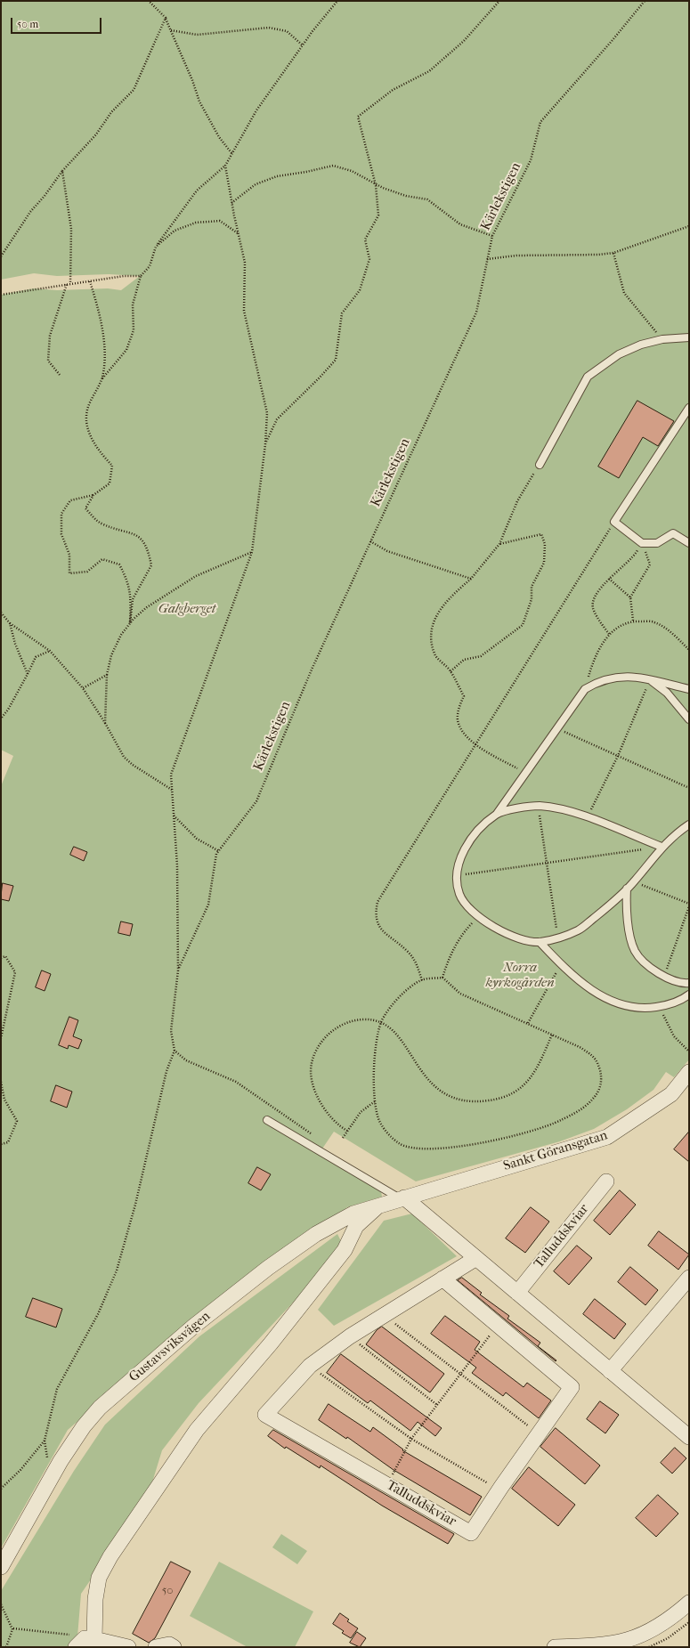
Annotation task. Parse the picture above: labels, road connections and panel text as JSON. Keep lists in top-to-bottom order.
{
  "streets": {
    "street": ["Sankt Göransgatan", "Talluddskviar", "Gustavsviksvägen"],
    "path": ["Kärlekstigen"]
  },
  "crossings": [
    ["Sankt Göransgatan", "Gustavsviksvägen"]
  ],
  "parks": ["Galgberget", "Norra kyrkogården"],
  "house_numbers": ["50"],
  "scale_bar": "50 m"
}
